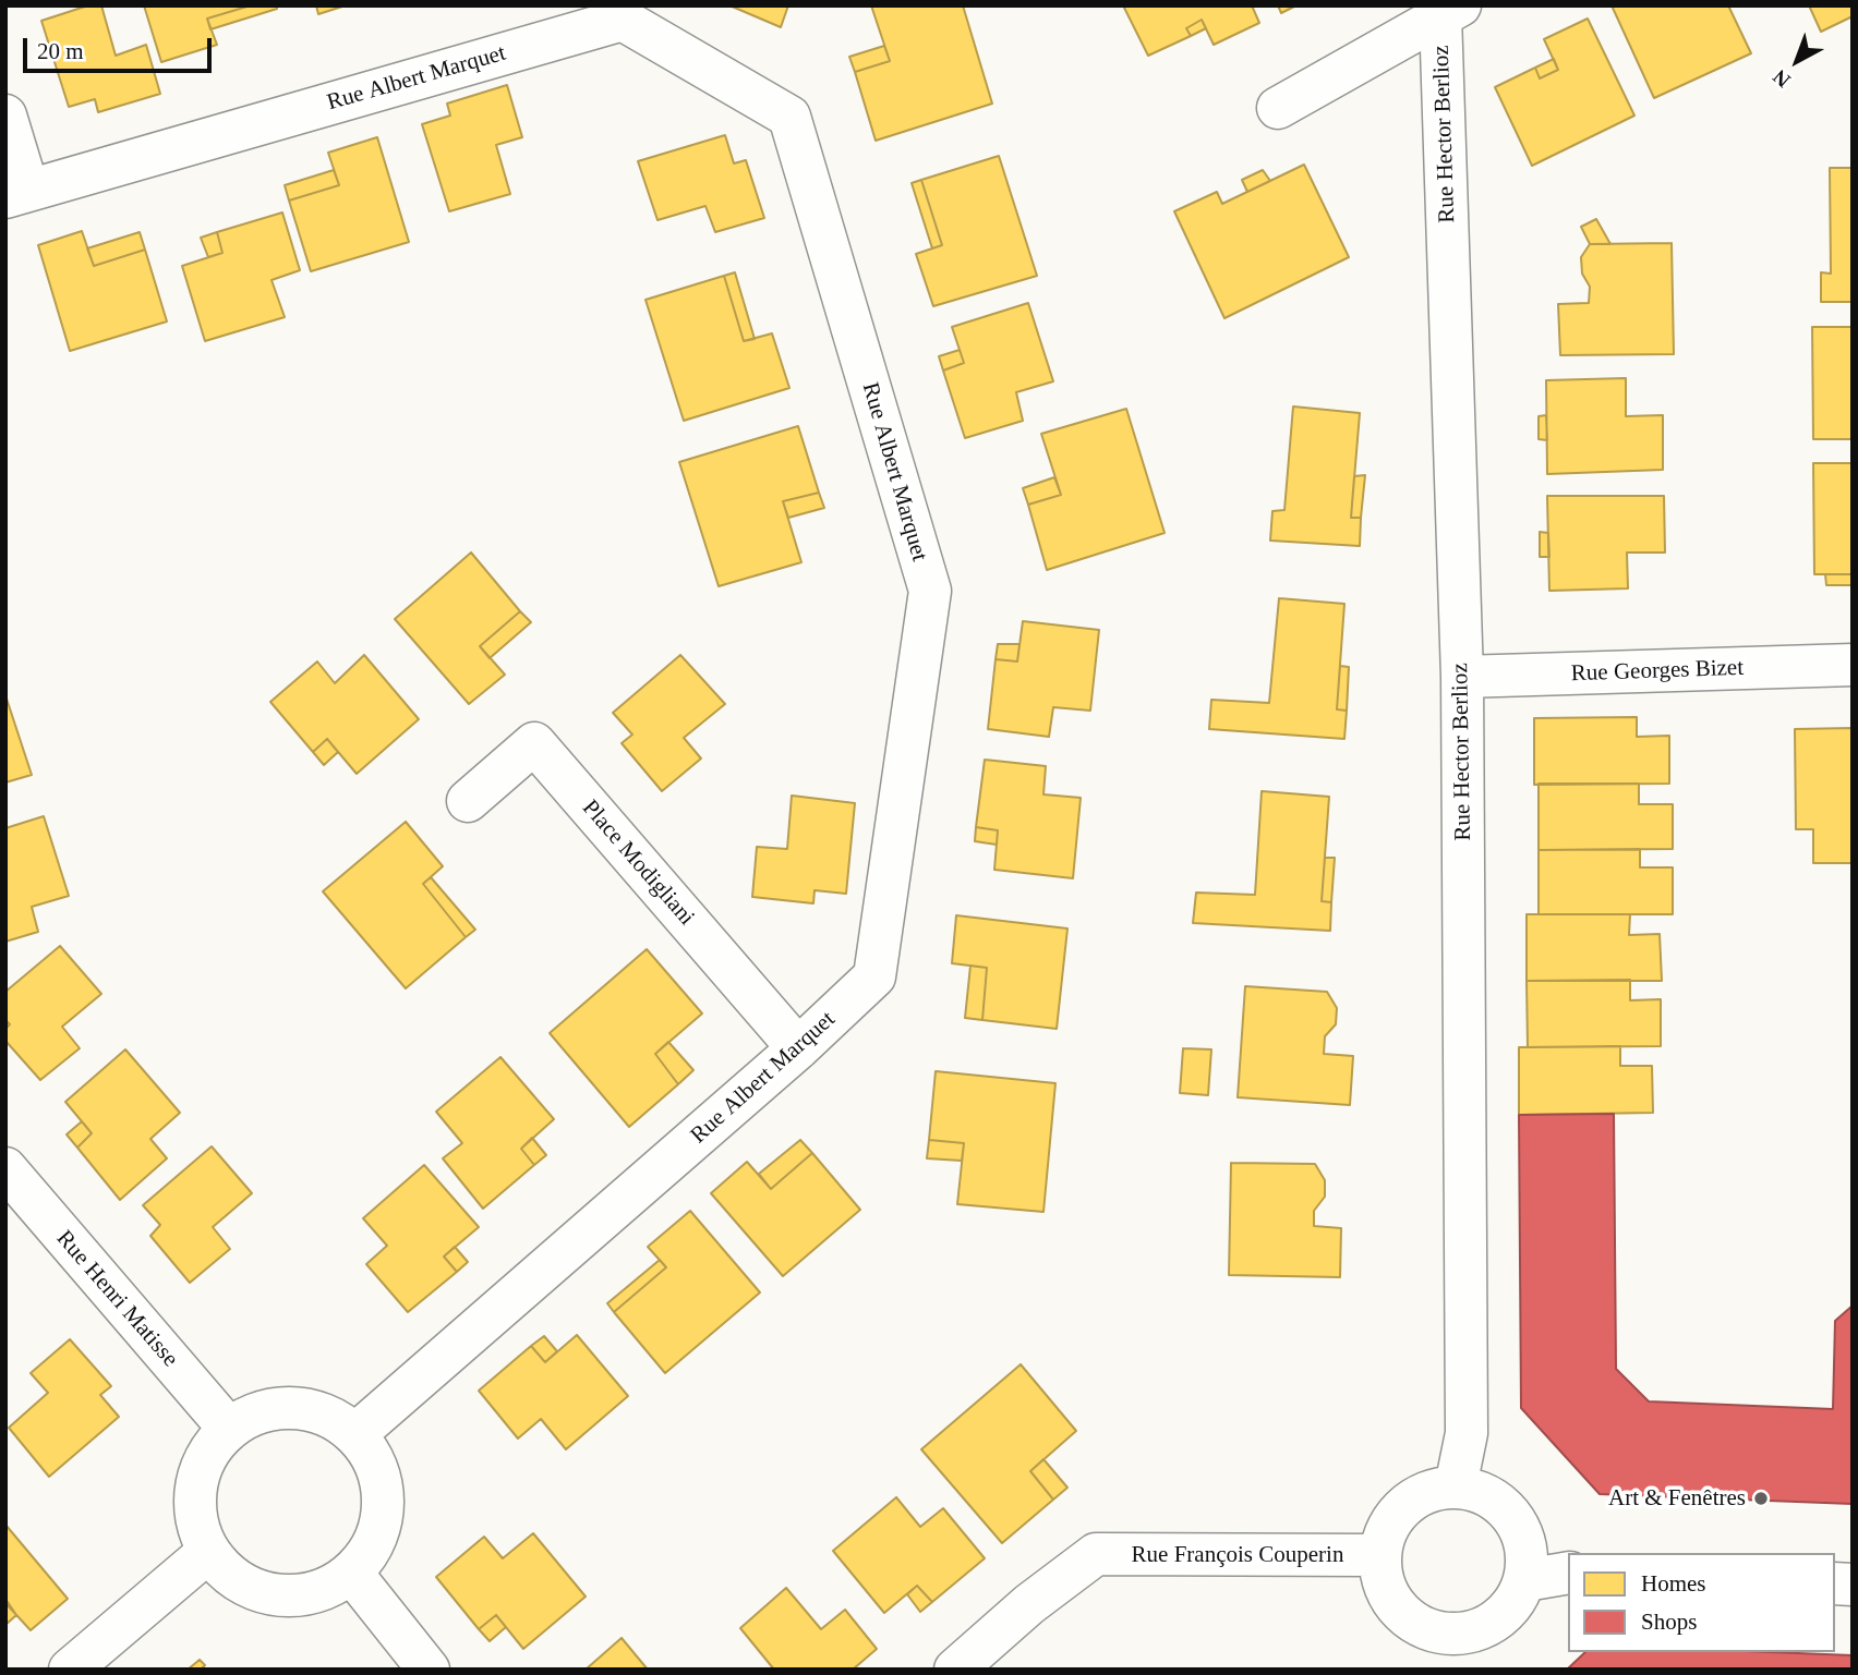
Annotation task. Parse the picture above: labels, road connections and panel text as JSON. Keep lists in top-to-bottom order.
{
  "streets": {
    "street": [
      "Rue Albert Marquet",
      "Rue Hector Berlioz",
      "Rue Georges Bizet",
      "Place Modigliani",
      "Rue Henri Matisse",
      "Rue François Couperin"
    ]
  },
  "crossings": [
    ["Rue Albert Marquet", "Place Modigliani"],
    ["Rue Albert Marquet", "Rue Henri Matisse"],
    ["Rue Hector Berlioz", "Rue Georges Bizet"],
    ["Rue Hector Berlioz", "Rue François Couperin"]
  ],
  "places": ["Art & Fenêtres"],
  "legend": ["Homes", "Shops"],
  "scale_bar": "20 m",
  "north": "bottom left"
}
